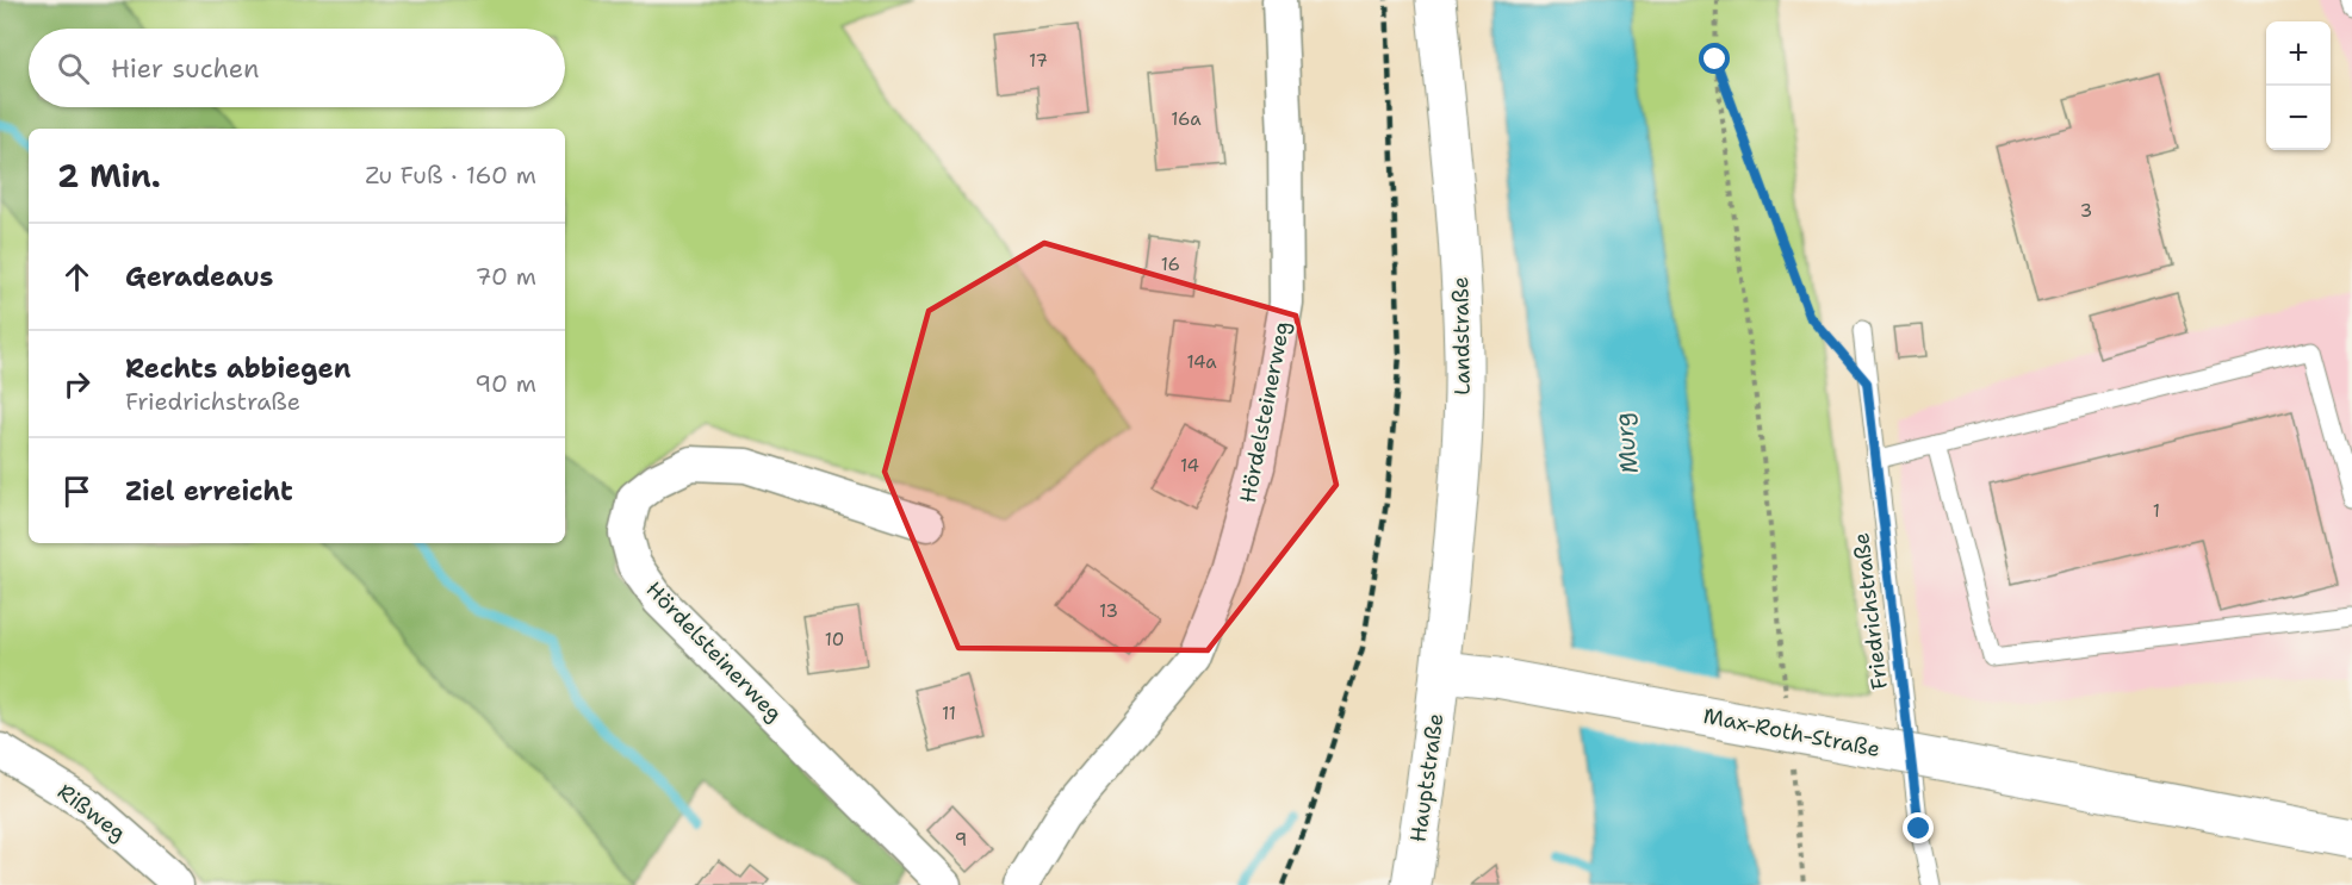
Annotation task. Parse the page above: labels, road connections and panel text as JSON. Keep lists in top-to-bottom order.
{
  "streets": {
    "street": [
      "Landstraße",
      "Hördelsteinerweg",
      "Max-Roth-Straße",
      "Hauptstraße",
      "Rißweg"
    ],
    "lane": ["Friedrichstraße"]
  },
  "crossings": [
    ["Landstraße", "Max-Roth-Straße"],
    ["Landstraße", "Hauptstraße"],
    ["Max-Roth-Straße", "Hauptstraße"]
  ],
  "water": ["Murg"],
  "house_numbers": [
    "17",
    "16a",
    "3",
    "16",
    "14a",
    "14",
    "1",
    "13",
    "10",
    "11",
    "9"
  ],
  "page": {
    "map_buttons": ["+", "−"],
    "search": "Hier suchen",
    "heading": ["2 Min.", "Zu Fuß · 160 m"],
    "list": [
      ["Geradeaus", "70 m"],
      ["Rechts abbiegen", "Friedrichstraße", "90 m"],
      "Ziel erreicht"
    ]
  }
}
